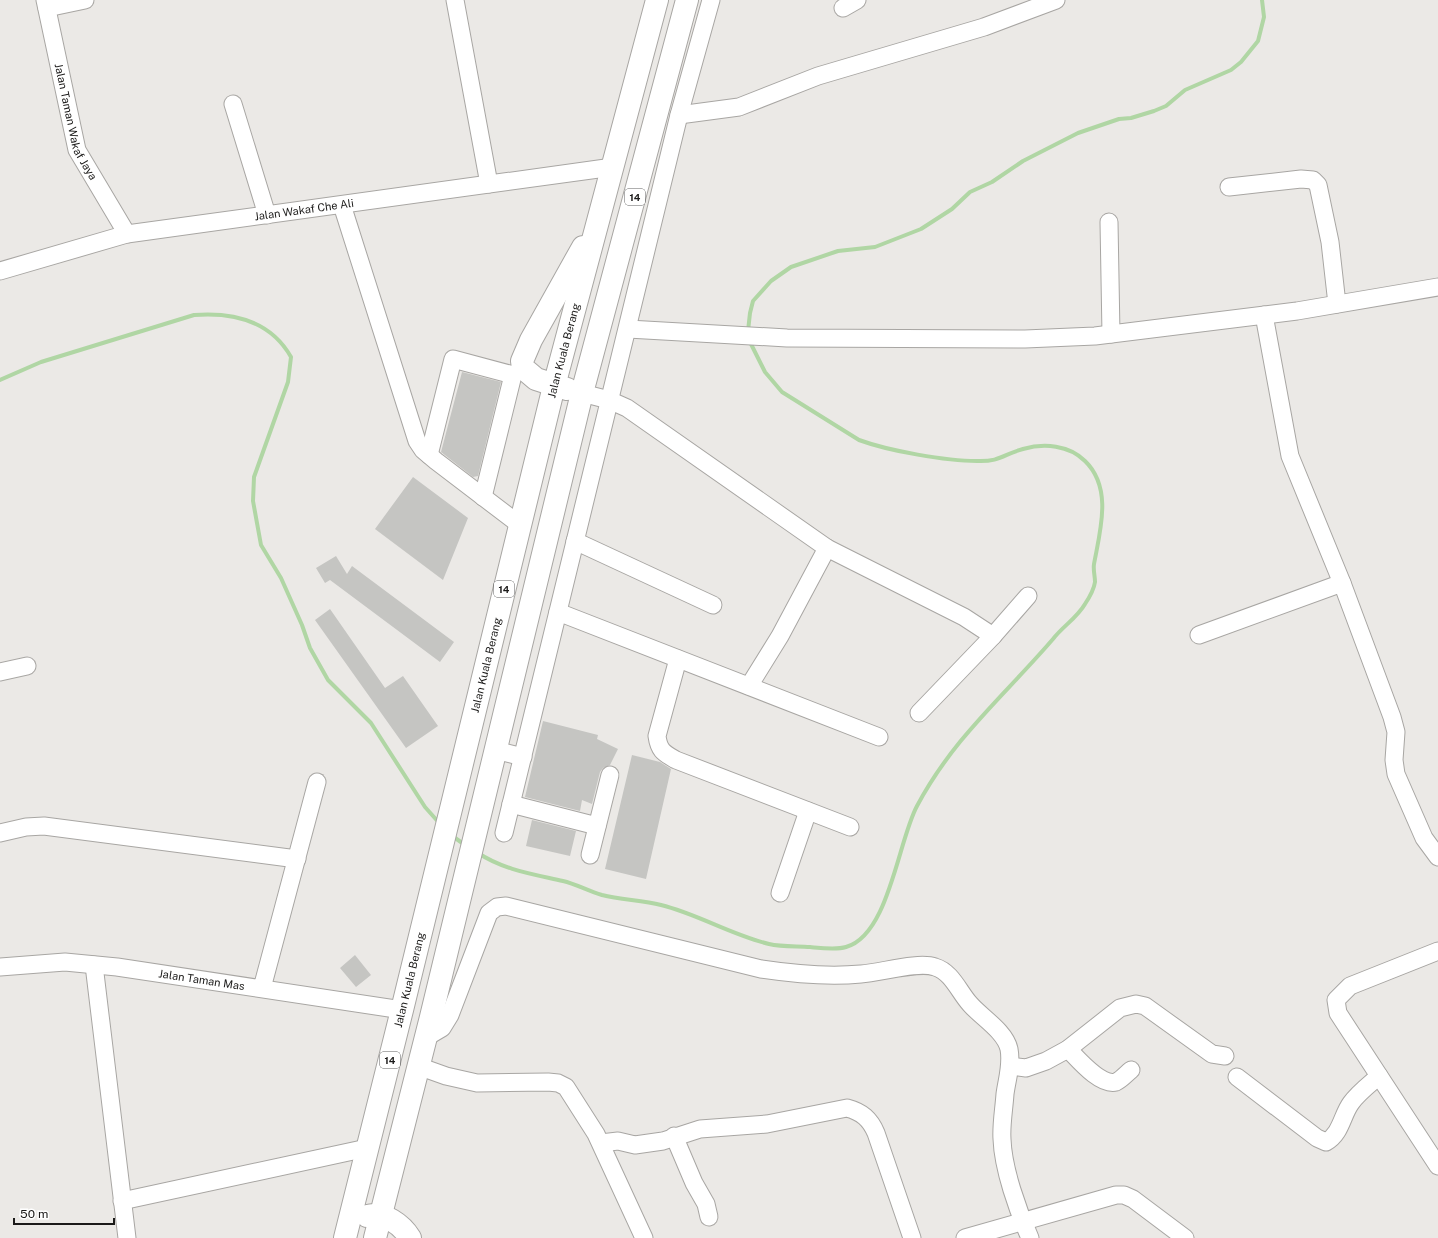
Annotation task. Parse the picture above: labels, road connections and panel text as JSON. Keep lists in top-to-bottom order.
{
  "streets": {
    "highway": ["14", "Jalan Kuala Berang"],
    "street": ["Jalan Taman Wakaf Jaya", "Jalan Wakaf Che Ali", "Jalan Taman Mas"]
  },
  "crossings": [
    ["Jalan Taman Wakaf Jaya", "Jalan Wakaf Che Ali"],
    ["Jalan Wakaf Che Ali", "Jalan Kuala Berang"],
    ["Jalan Kuala Berang", "Jalan Taman Mas"]
  ],
  "scale_bar": "50 m"
}
